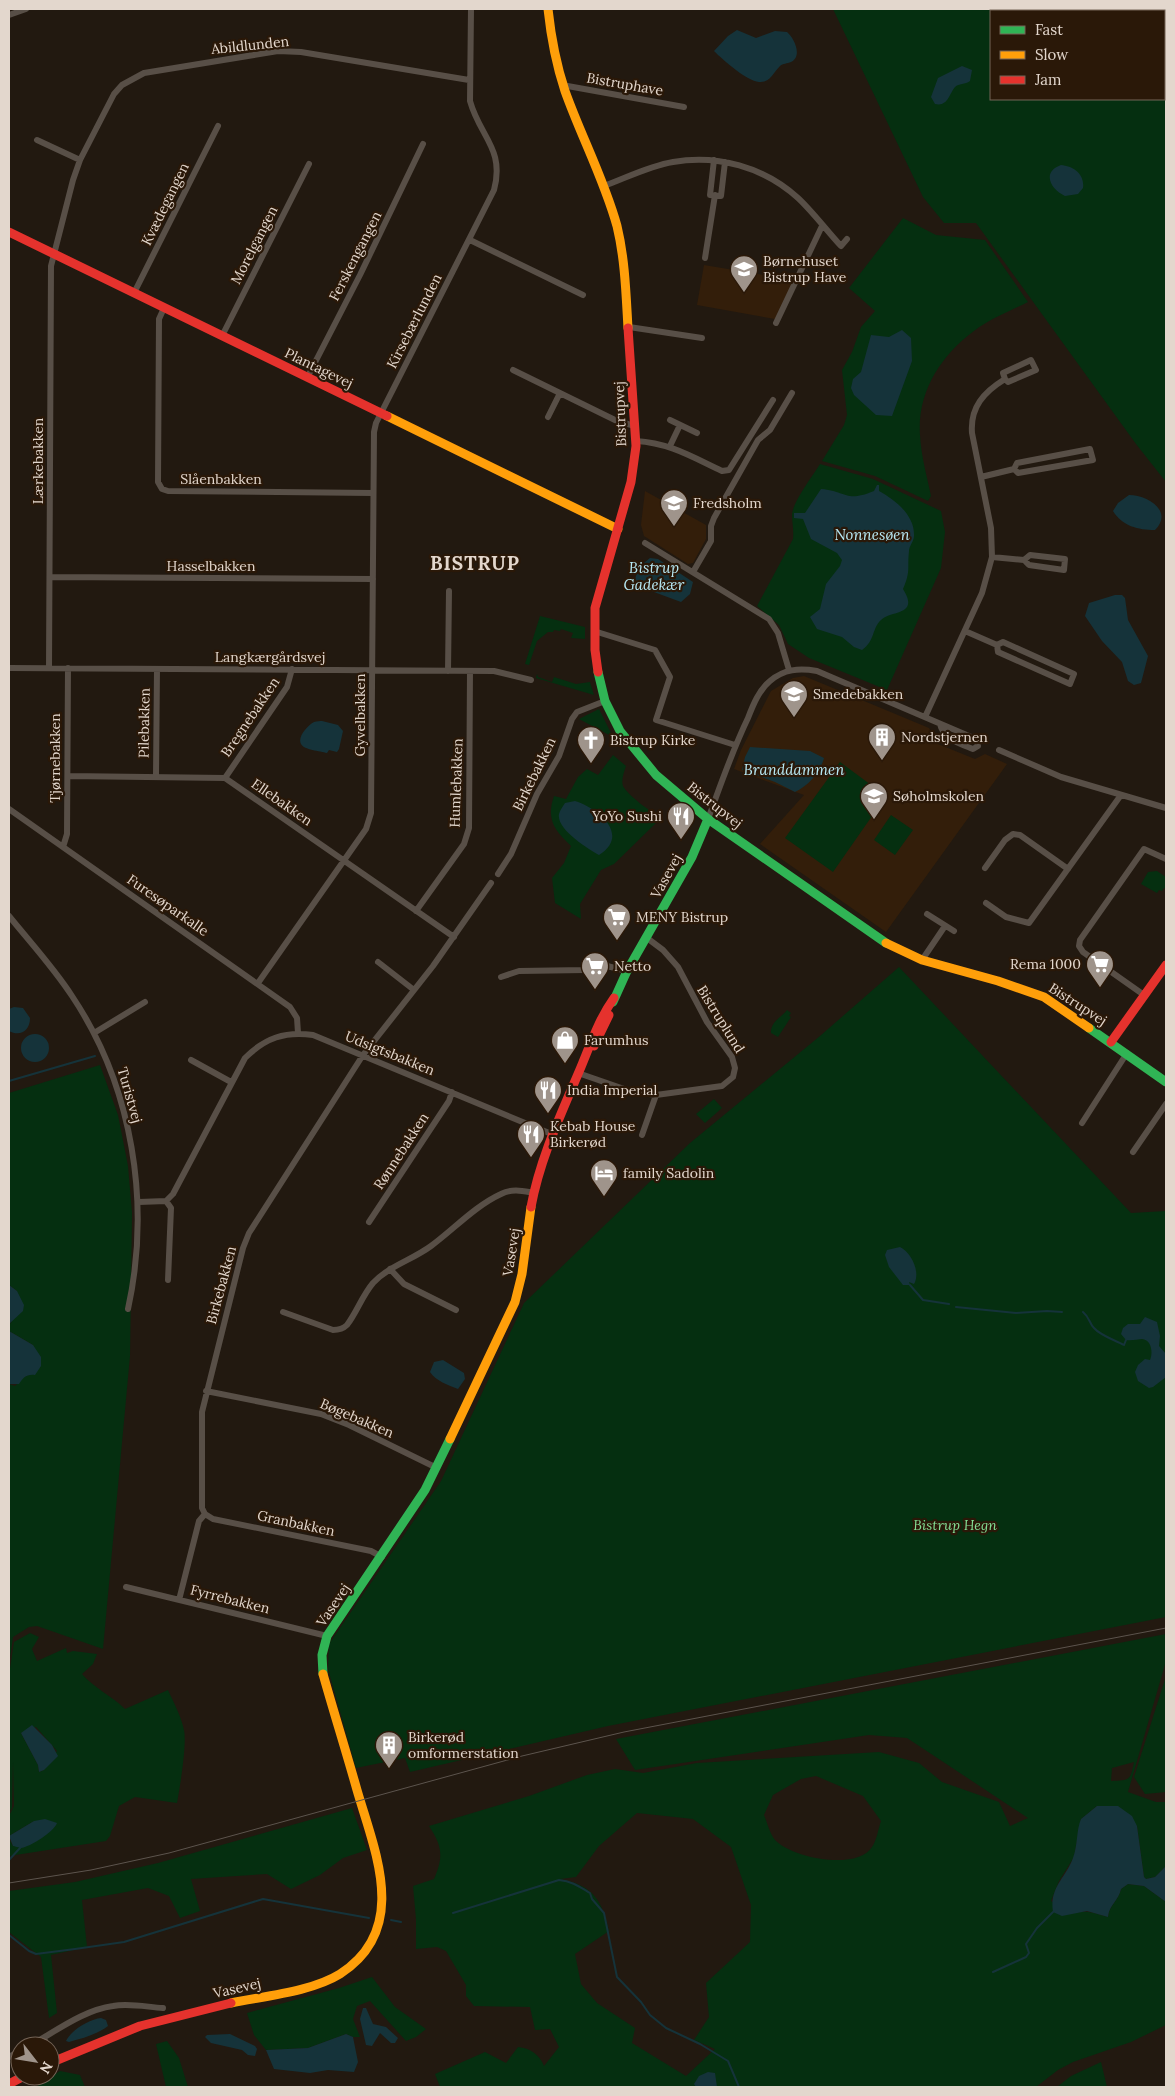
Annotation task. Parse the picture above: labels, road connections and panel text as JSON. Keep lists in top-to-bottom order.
{
  "streets": {
    "street": [
      "Abildlunden",
      "Bistruphave",
      "Kvædegangen",
      "Morelgangen",
      "Ferskengangen",
      "Kirsebærlunden",
      "Plantagevej",
      "Bistrupvej",
      "Lærkebakken",
      "Slåenbakken",
      "Hasselbakken",
      "Langkærgårdsvej",
      "Gyvelbakken",
      "Bregnebakken",
      "Pilebakken",
      "Tjørnebakken",
      "Birkebakken",
      "Humlebakken",
      "Ellebakken",
      "Vasevej",
      "Furesøparkalle",
      "Bistruplund",
      "Udsigtsbakken",
      "Turistvej",
      "Rønnebakken",
      "Bøgebakken",
      "Granbakken",
      "Fyrrebakken"
    ]
  },
  "crossings": [
    ["Abildlunden", "Kirsebærlunden"],
    ["Abildlunden", "Plantagevej"],
    ["Abildlunden", "Lærkebakken"],
    ["Bistruphave", "Bistrupvej"],
    ["Kvædegangen", "Plantagevej"],
    ["Morelgangen", "Plantagevej"],
    ["Ferskengangen", "Plantagevej"],
    ["Kirsebærlunden", "Plantagevej"],
    ["Kirsebærlunden", "Gyvelbakken"],
    ["Plantagevej", "Bistrupvej"],
    ["Plantagevej", "Lærkebakken"],
    ["Plantagevej", "Slåenbakken"],
    ["Plantagevej", "Gyvelbakken"],
    ["Bistrupvej", "Birkebakken"],
    ["Bistrupvej", "Vasevej"],
    ["Lærkebakken", "Hasselbakken"],
    ["Lærkebakken", "Langkærgårdsvej"],
    ["Slåenbakken", "Gyvelbakken"],
    ["Hasselbakken", "Gyvelbakken"],
    ["Langkærgårdsvej", "Gyvelbakken"],
    ["Langkærgårdsvej", "Bregnebakken"],
    ["Langkærgårdsvej", "Pilebakken"],
    ["Langkærgårdsvej", "Tjørnebakken"],
    ["Langkærgårdsvej", "Humlebakken"],
    ["Gyvelbakken", "Ellebakken"],
    ["Gyvelbakken", "Furesøparkalle"],
    ["Bregnebakken", "Ellebakken"],
    ["Tjørnebakken", "Furesøparkalle"],
    ["Birkebakken", "Ellebakken"],
    ["Birkebakken", "Udsigtsbakken"],
    ["Birkebakken", "Bøgebakken"],
    ["Birkebakken", "Granbakken"],
    ["Humlebakken", "Ellebakken"],
    ["Vasevej", "Bistruplund"],
    ["Vasevej", "Udsigtsbakken"],
    ["Vasevej", "Bøgebakken"],
    ["Vasevej", "Granbakken"],
    ["Vasevej", "Fyrrebakken"],
    ["Furesøparkalle", "Udsigtsbakken"],
    ["Udsigtsbakken", "Rønnebakken"]
  ],
  "districts": ["BISTRUP"],
  "water": ["Nonnesøen", "Bistrup Gadekær", "Branddammen"],
  "parks": ["Bistrup Hegn"],
  "places": {
    "school or university": [
      "Børnehuset Bistrup Have",
      "Fredsholm",
      "Smedebakken",
      "Søholmskolen"
    ],
    "building": ["Nordstjernen", "Birkerød omformerstation"],
    "church": ["Bistrup Kirke"],
    "restaurant": ["YoYo Sushi", "India Imperial", "Kebab House Birkerød"],
    "supermarket": ["MENY Bistrup", "Rema 1000", "Netto"],
    "shop": ["Farumhus"],
    "hotel": ["family Sadolin"]
  },
  "legend": ["Fast", "Slow", "Jam"],
  "north": "bottom right"
}
